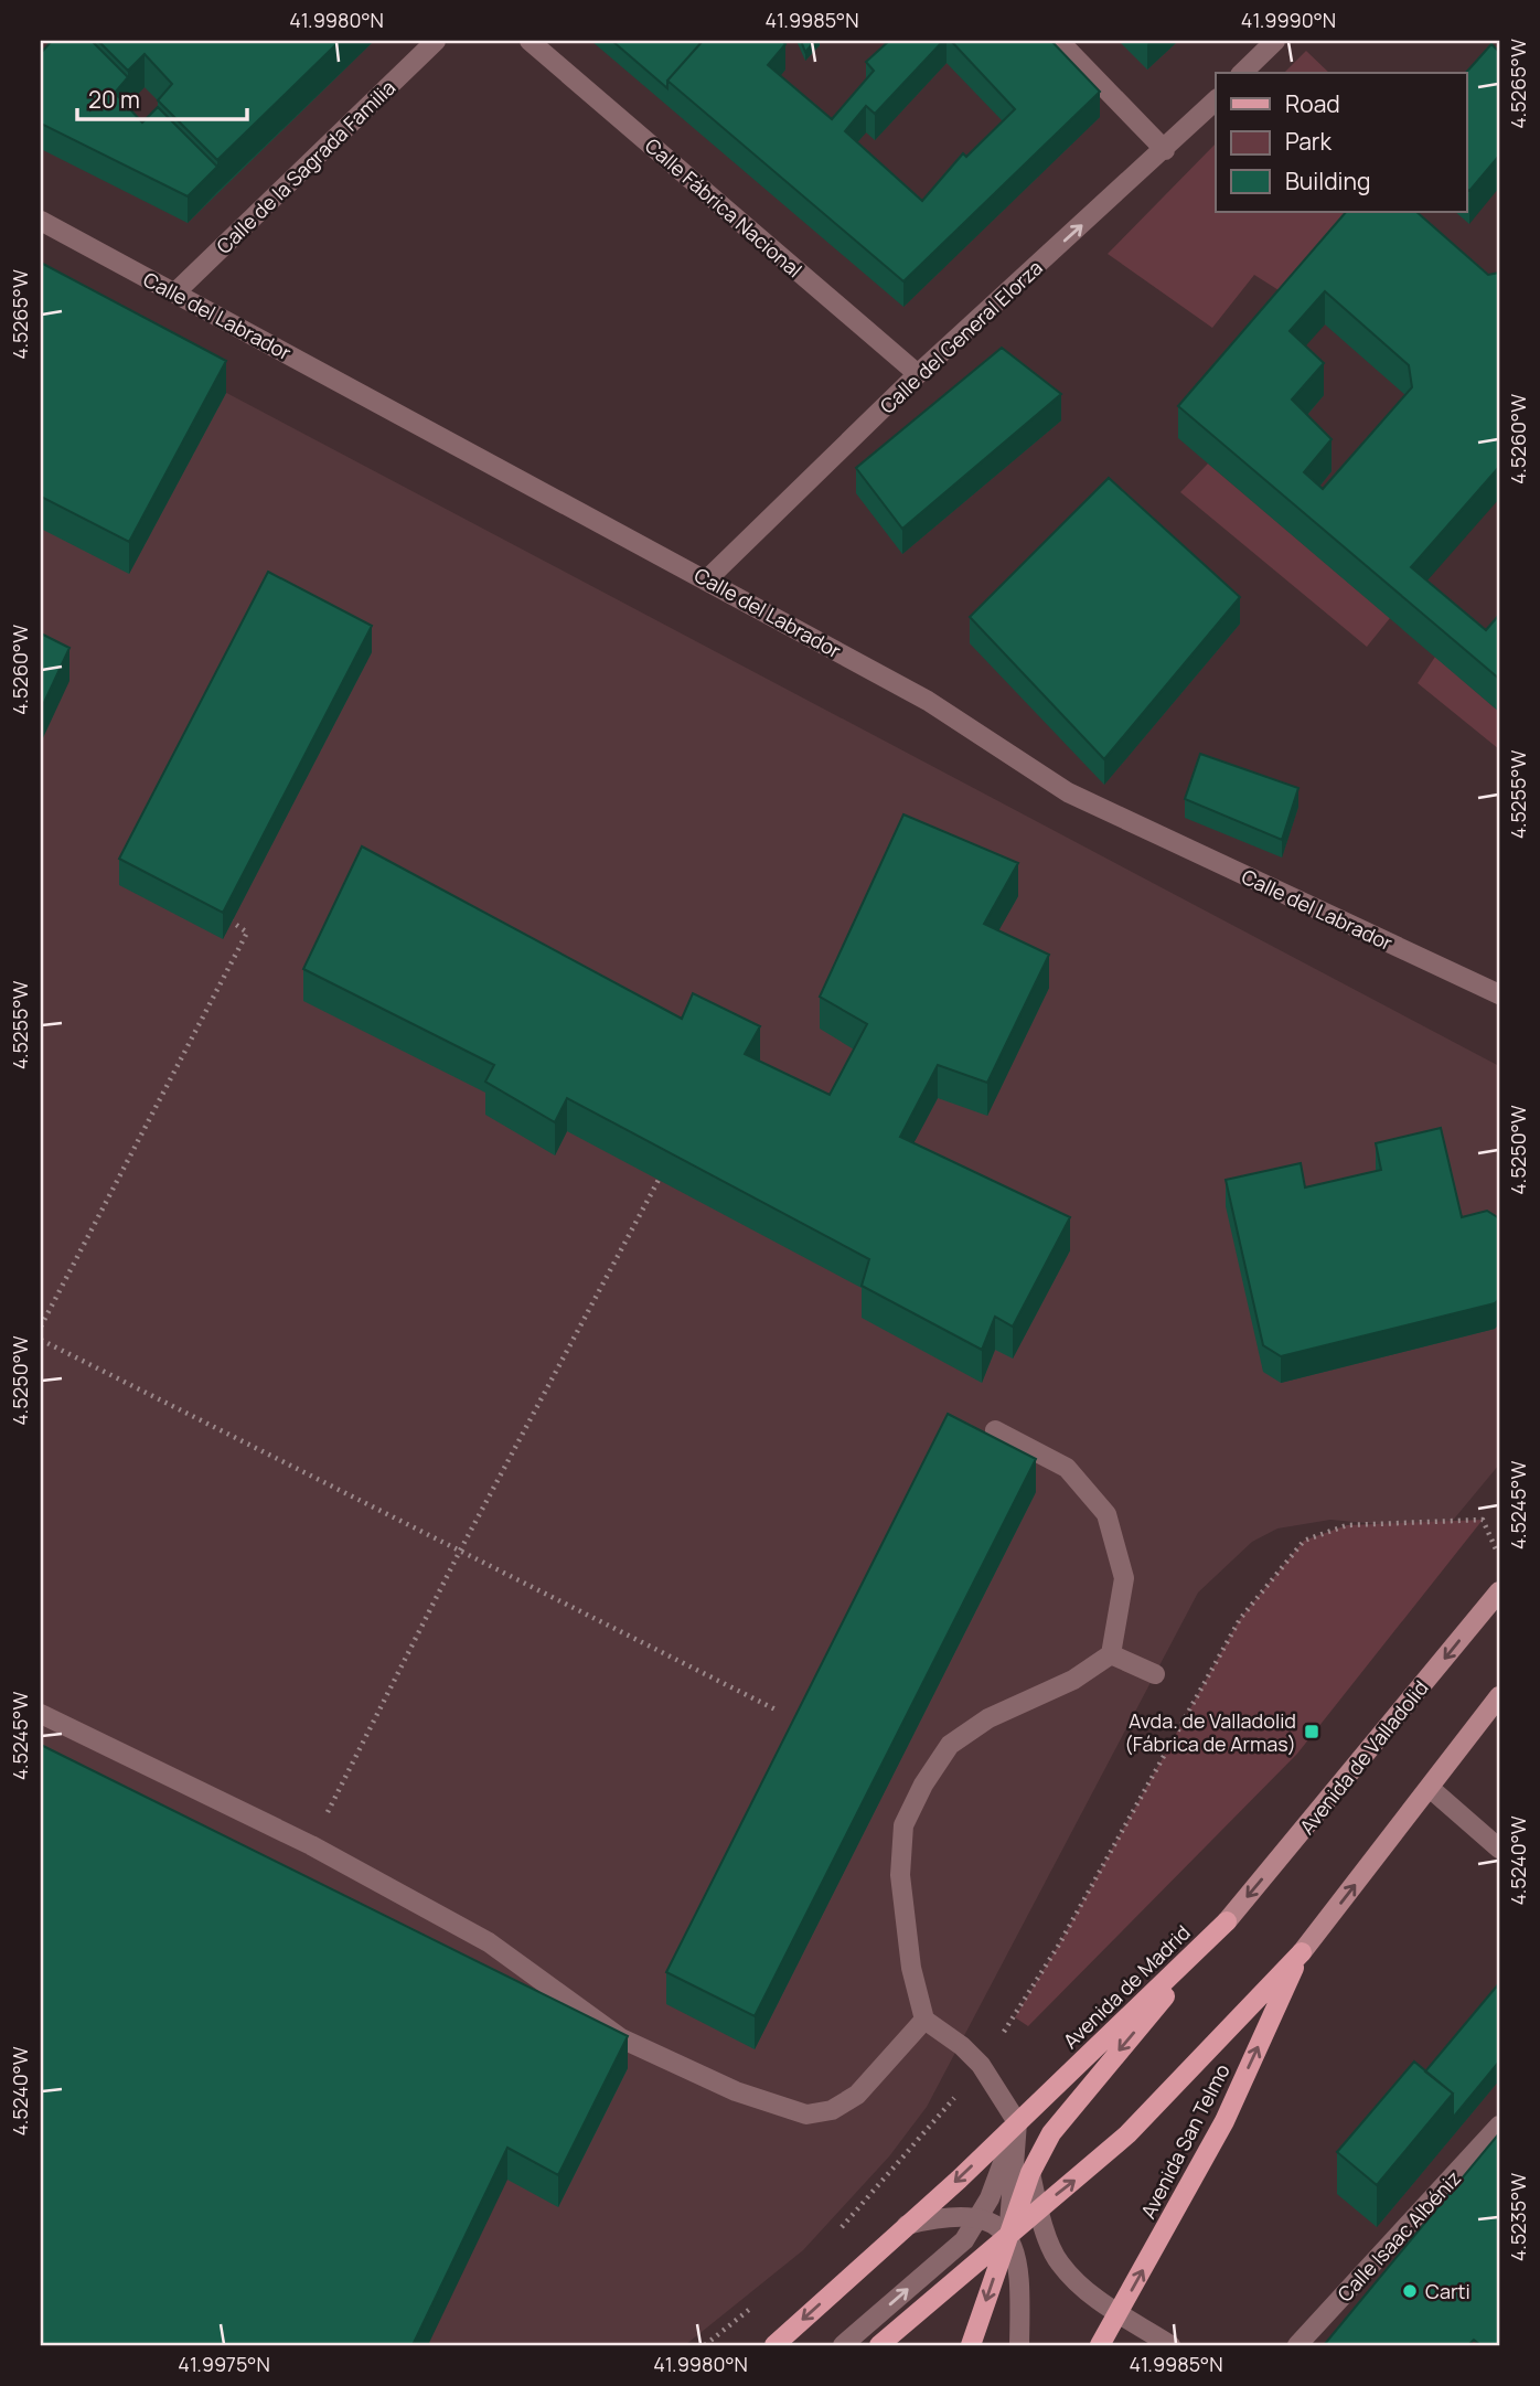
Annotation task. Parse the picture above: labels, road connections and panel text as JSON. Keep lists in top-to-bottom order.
{
  "streets": {
    "main road": ["Avenida de Valladolid", "Avenida de Madrid", "Avenida San Telmo"],
    "street": [
      "Calle de la Sagrada Familia",
      "Calle Fábrica Nacional",
      "Calle del Labrador",
      "Calle del General Elorza",
      "Calle Isaac Albéniz"
    ]
  },
  "crossings": [
    ["Calle de la Sagrada Familia", "Calle del Labrador"],
    ["Calle Fábrica Nacional", "Calle del General Elorza"],
    ["Calle del Labrador", "Calle del General Elorza"],
    ["Avenida de Valladolid", "Avenida de Madrid"],
    ["Avenida de Madrid", "Avenida San Telmo"]
  ],
  "one_way": ["Calle del General Elorza", "Avenida San Telmo"],
  "places": {
    "transit": ["Avda. de Valladolid (Fábrica de Armas)"],
    "other": ["Carti"]
  },
  "legend": ["Road", "Park", "Building"],
  "scale_bar": "20 m",
  "coordinates": [
    "41.9980°N",
    "41.9985°N",
    "41.9990°N",
    "4.5265°W",
    "4.5260°W",
    "4.5255°W",
    "4.5250°W",
    "4.5245°W",
    "4.5240°W",
    "4.5235°W",
    "41.9975°N"
  ]
}
